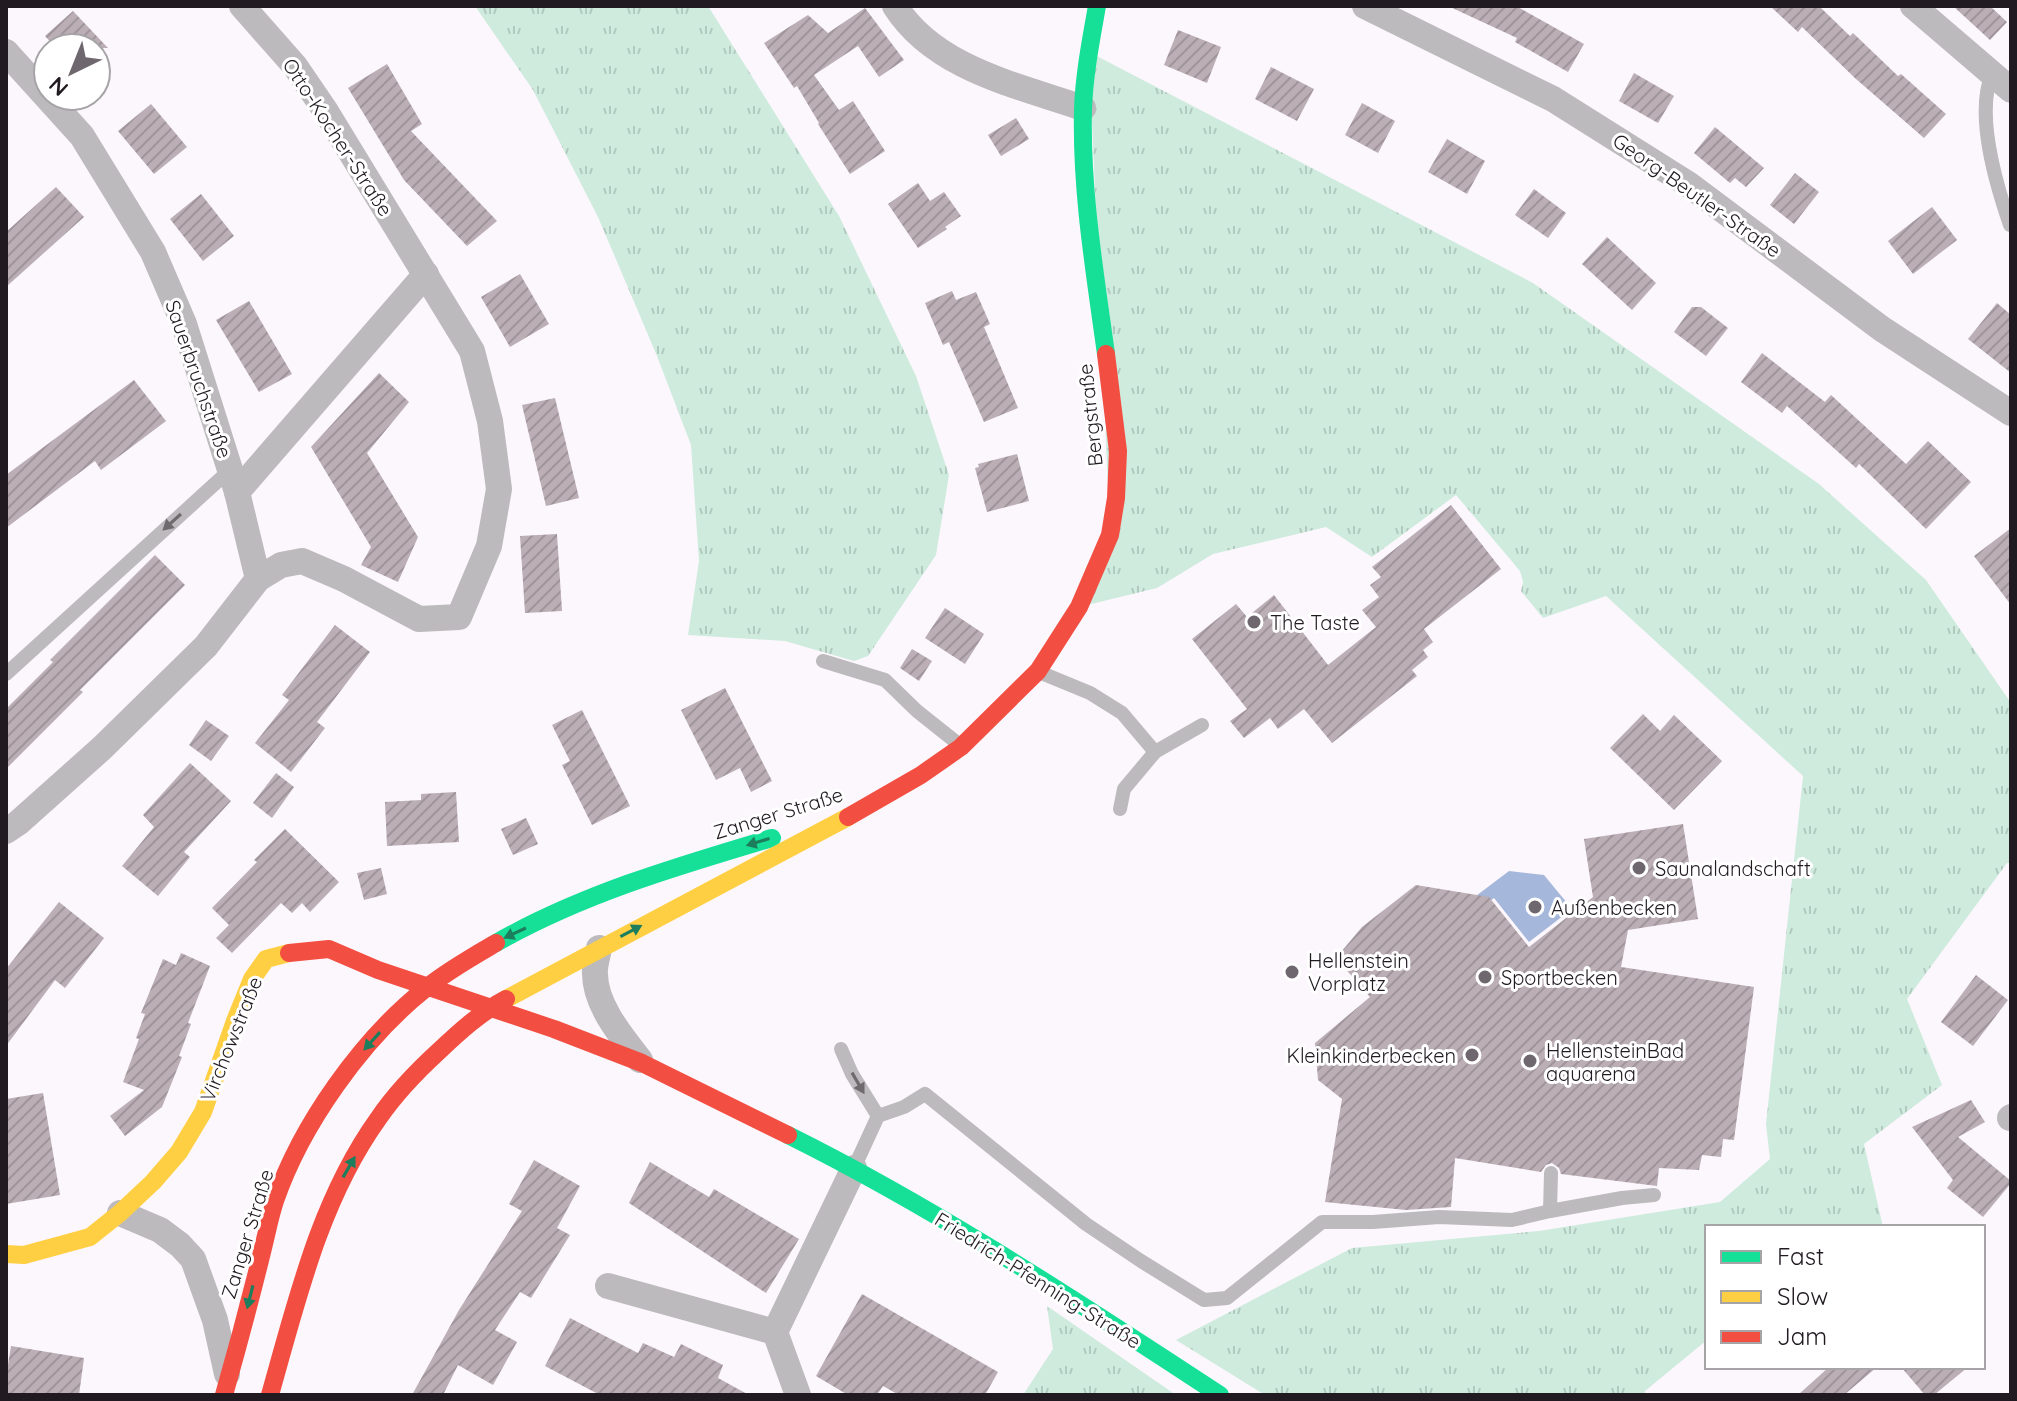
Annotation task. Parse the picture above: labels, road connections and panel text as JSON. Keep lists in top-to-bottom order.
{
  "streets": {
    "street": [
      "Otto-Kocher-Straße",
      "Georg-Beutler-Straße",
      "Sauerbruchstraße",
      "Bergstraße",
      "Zanger Straße",
      "Virchowstraße",
      "Friedrich-Pfenning-Straße"
    ]
  },
  "crossings": [
    ["Otto-Kocher-Straße", "Sauerbruchstraße"],
    ["Bergstraße", "Zanger Straße"],
    ["Zanger Straße", "Virchowstraße"],
    ["Zanger Straße", "Friedrich-Pfenning-Straße"],
    ["Virchowstraße", "Friedrich-Pfenning-Straße"]
  ],
  "places": [
    "The Taste",
    "Saunalandschaft",
    "Außenbecken",
    "Hellenstein Vorplatz",
    "Sportbecken",
    "Kleinkinderbecken",
    "HellensteinBad aquarena"
  ],
  "legend": ["Fast", "Slow", "Jam"],
  "north": "bottom left"
}
